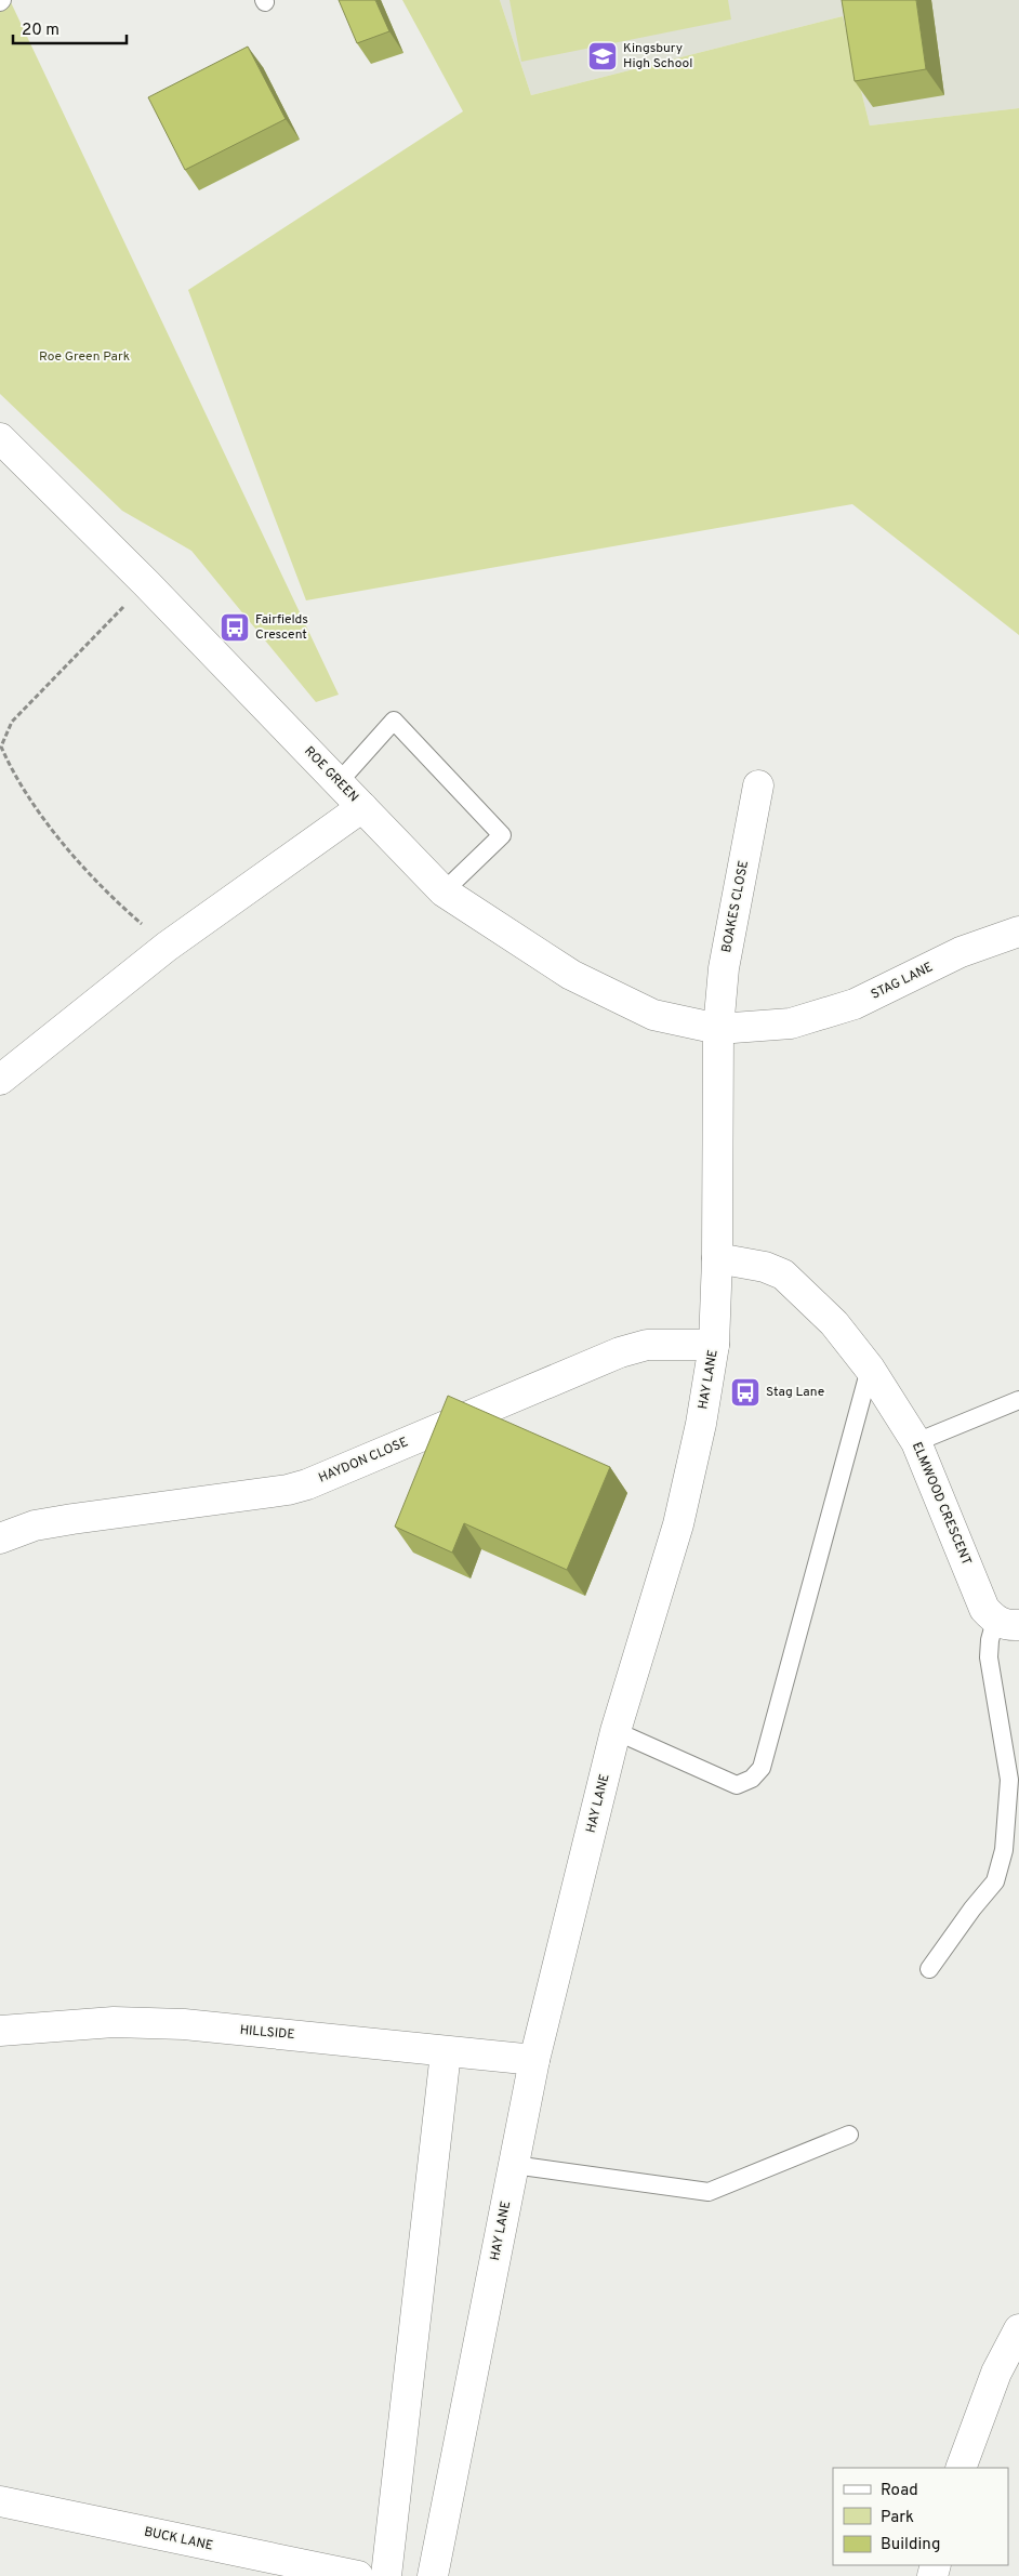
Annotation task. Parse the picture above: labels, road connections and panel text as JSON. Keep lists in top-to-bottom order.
{
  "streets": {
    "street": [
      "ROE GREEN",
      "BOAKES CLOSE",
      "STAG LANE",
      "HAY LANE",
      "HAYDON CLOSE",
      "ELMWOOD CRESCENT",
      "HILLSIDE",
      "BUCK LANE"
    ]
  },
  "crossings": [
    ["ROE GREEN", "BOAKES CLOSE"],
    ["ROE GREEN", "STAG LANE"],
    ["ROE GREEN", "HAY LANE"],
    ["BOAKES CLOSE", "STAG LANE"],
    ["BOAKES CLOSE", "HAY LANE"],
    ["STAG LANE", "HAY LANE"],
    ["HAY LANE", "HAYDON CLOSE"],
    ["HAY LANE", "ELMWOOD CRESCENT"],
    ["HAY LANE", "HILLSIDE"]
  ],
  "parks": ["Roe Green Park"],
  "places": {
    "school or university": ["Kingsbury High School"],
    "bus stop": ["Fairfields Crescent", "Stag Lane"]
  },
  "legend": ["Road", "Park", "Building"],
  "scale_bar": "20 m"
}
